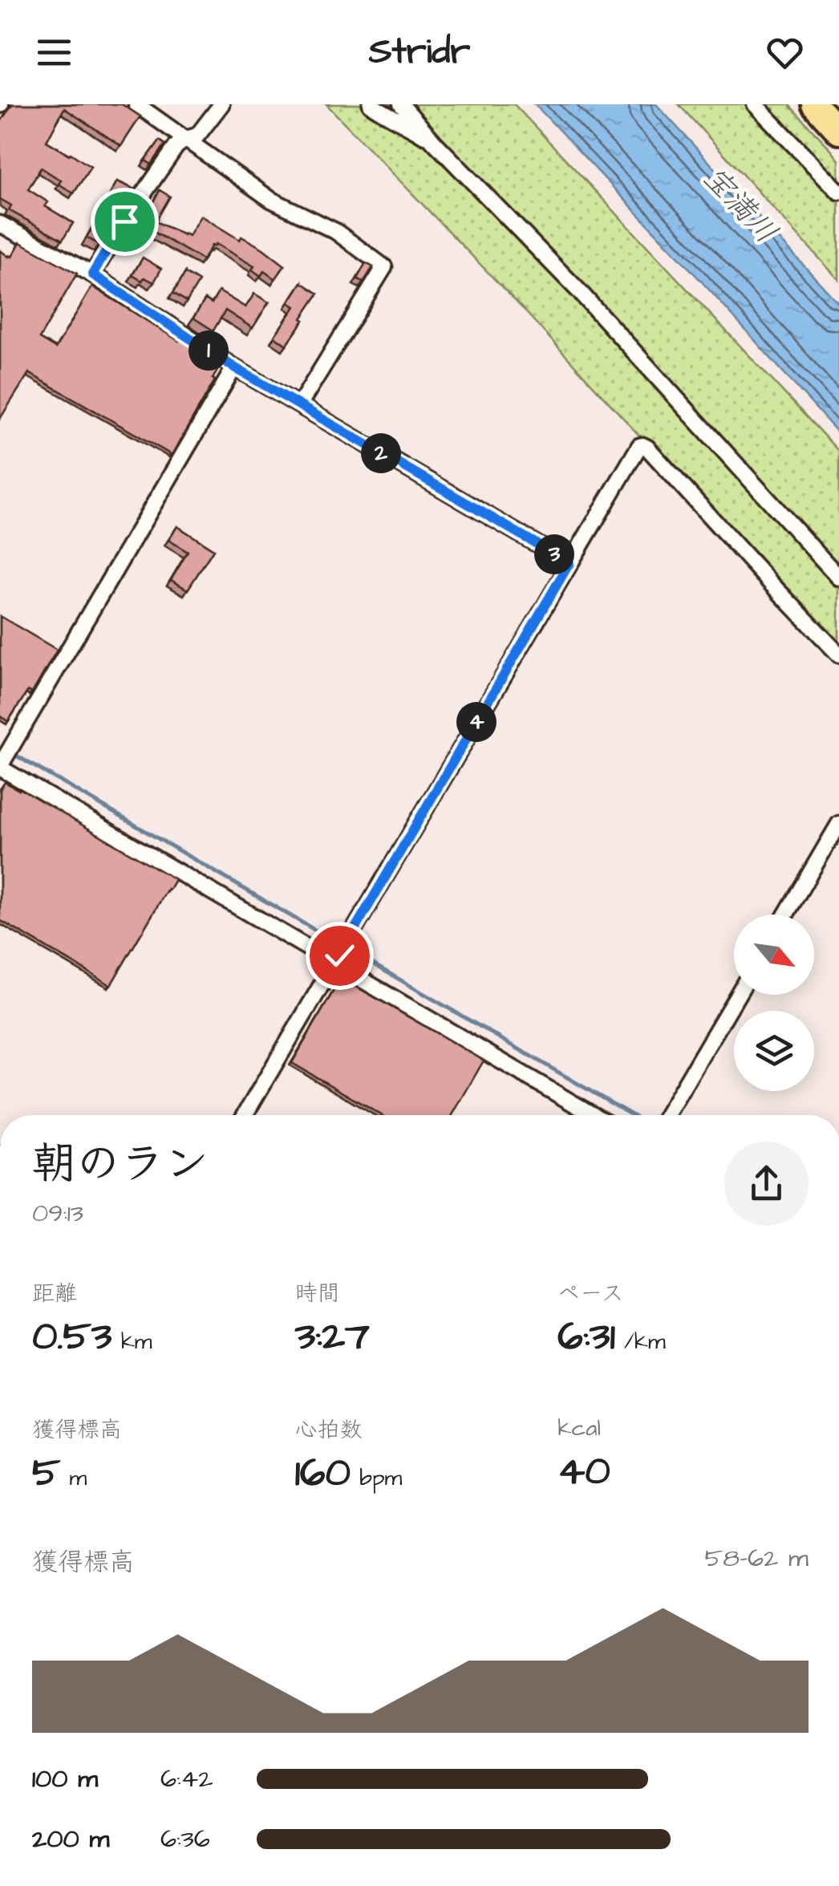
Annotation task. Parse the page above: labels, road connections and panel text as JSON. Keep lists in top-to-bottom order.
{
  "water": ["宝満川"],
  "north": "bottom right",
  "page": {
    "header": "Stridr",
    "pins": [
      "1",
      "2",
      "3",
      "4"
    ],
    "heading": ["朝のラン", "09:13"],
    "stats": [
      ["距離", "0.53 km"],
      ["時間", "3:27"],
      ["ペース", "6:31 /km"],
      ["獲得標高", "5 m"],
      ["心拍数", "160 bpm"],
      ["kcal", "40"]
    ],
    "chart": ["獲得標高", "58–62 m"],
    "list": [
      {
        "name": "100 m",
        "note": "6:42"
      },
      {
        "name": "200 m",
        "note": "6:36"
      }
    ]
  }
}
